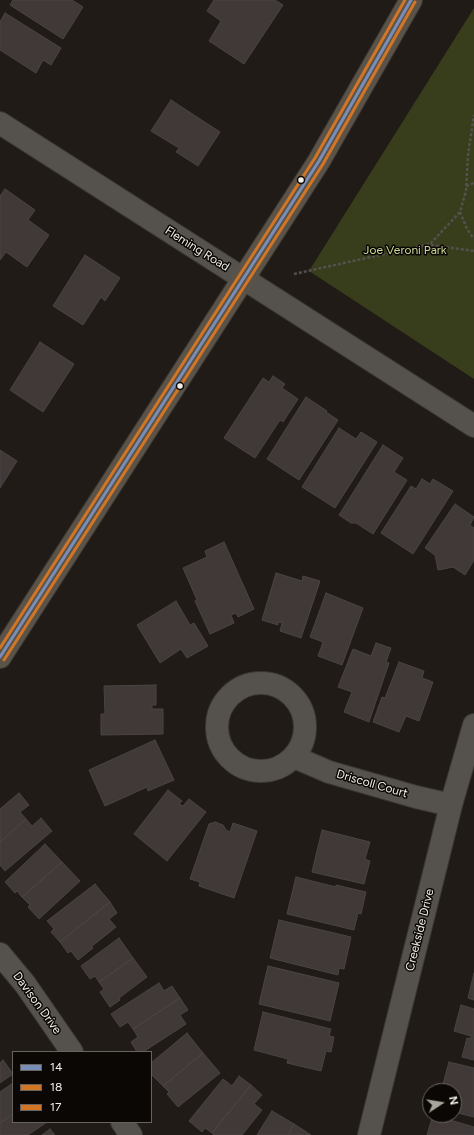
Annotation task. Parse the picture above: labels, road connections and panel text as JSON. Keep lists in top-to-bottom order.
{
  "streets": {
    "street": [
      "Fleming Road",
      "Driscoll Court",
      "Creekside Drive",
      "Davison Drive"
    ]
  },
  "crossings": [
    ["Driscoll Court", "Creekside Drive"]
  ],
  "parks": ["Joe Veroni Park"],
  "lines": ["transit line 14", "transit line 17", "transit line 18"],
  "legend": ["14", "18", "17"],
  "north": "right"
}
